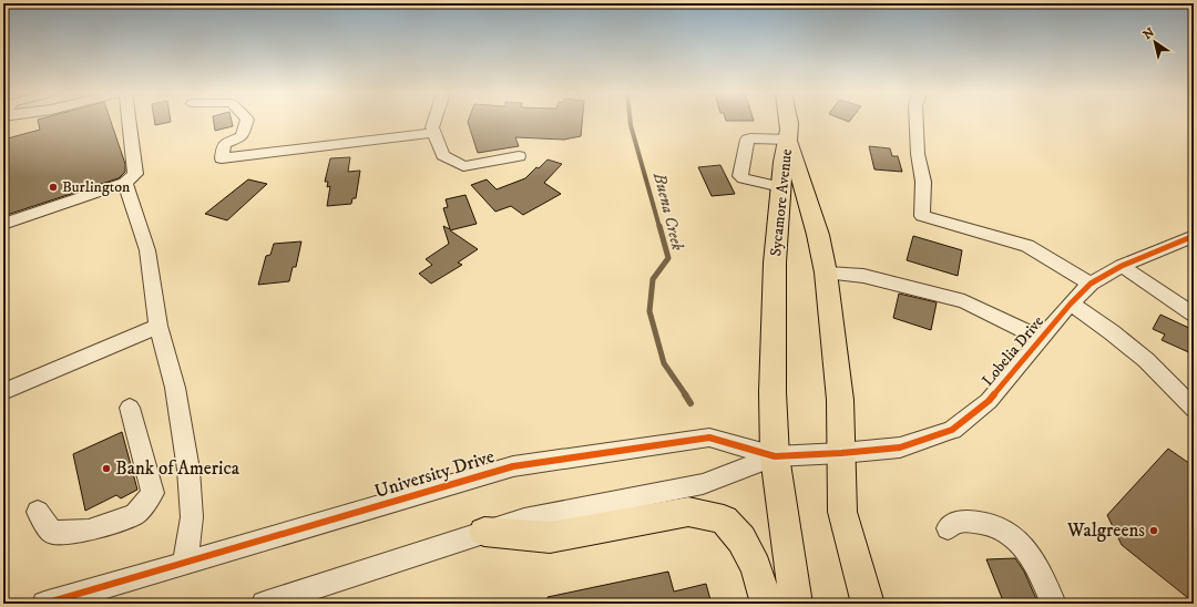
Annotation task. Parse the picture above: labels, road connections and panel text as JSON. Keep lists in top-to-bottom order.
{
  "streets": {
    "main road": ["Sycamore Avenue"],
    "street": ["Lobelia Drive", "University Drive"]
  },
  "crossings": [
    ["Sycamore Avenue", "Lobelia Drive"],
    ["Sycamore Avenue", "University Drive"],
    ["Lobelia Drive", "University Drive"]
  ],
  "water": ["Buena Creek"],
  "places": ["Burlington", "Bank of America", "Walgreens"],
  "north": "top left"
}
